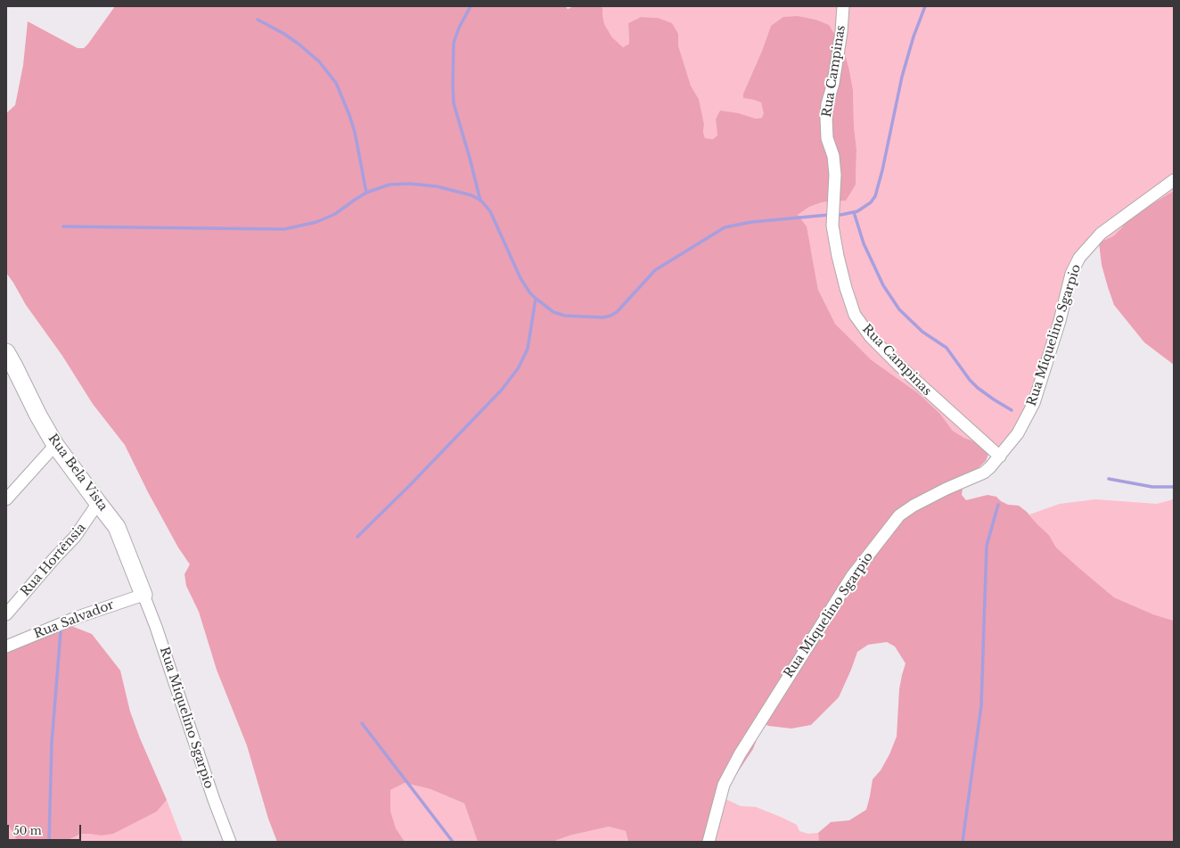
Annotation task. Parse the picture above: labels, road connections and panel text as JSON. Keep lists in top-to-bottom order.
{
  "streets": {
    "street": [
      "Rua Campinas",
      "Rua Miquelino Sgarpio",
      "Rua Bela Vista",
      "Rua Hortênsia",
      "Rua Salvador"
    ]
  },
  "crossings": [
    ["Rua Campinas", "Rua Miquelino Sgarpio"],
    ["Rua Miquelino Sgarpio", "Rua Bela Vista"],
    ["Rua Miquelino Sgarpio", "Rua Salvador"],
    ["Rua Bela Vista", "Rua Hortênsia"],
    ["Rua Bela Vista", "Rua Salvador"]
  ],
  "scale_bar": "50 m"
}
